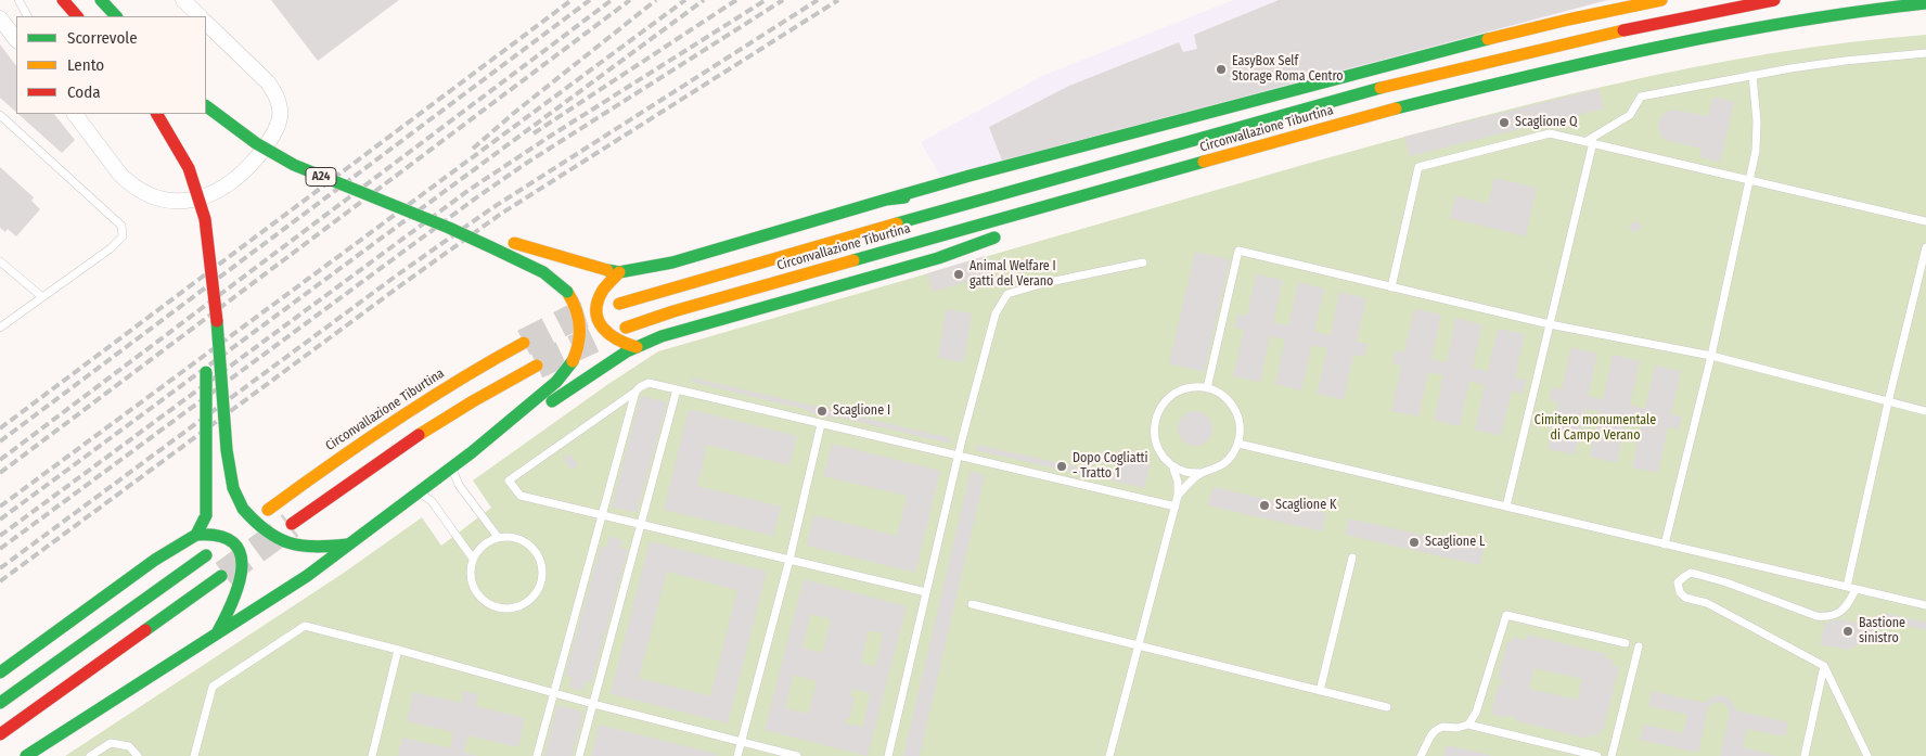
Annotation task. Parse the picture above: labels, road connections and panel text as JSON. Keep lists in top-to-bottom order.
{
  "streets": {
    "highway": ["Circonvallazione Tiburtina", "A24"]
  },
  "parks": ["Cimitero monumentale di Campo Verano"],
  "places": [
    "EasyBox Self Storage Roma Centro",
    "Scaglione Q",
    "Animal Welfare I gatti del Verano",
    "Scaglione I",
    "Dopo Cogliatti - Tratto 1",
    "Scaglione K",
    "Scaglione L",
    "Bastione sinistro"
  ],
  "legend": ["Scorrevole", "Lento", "Coda"]
}
